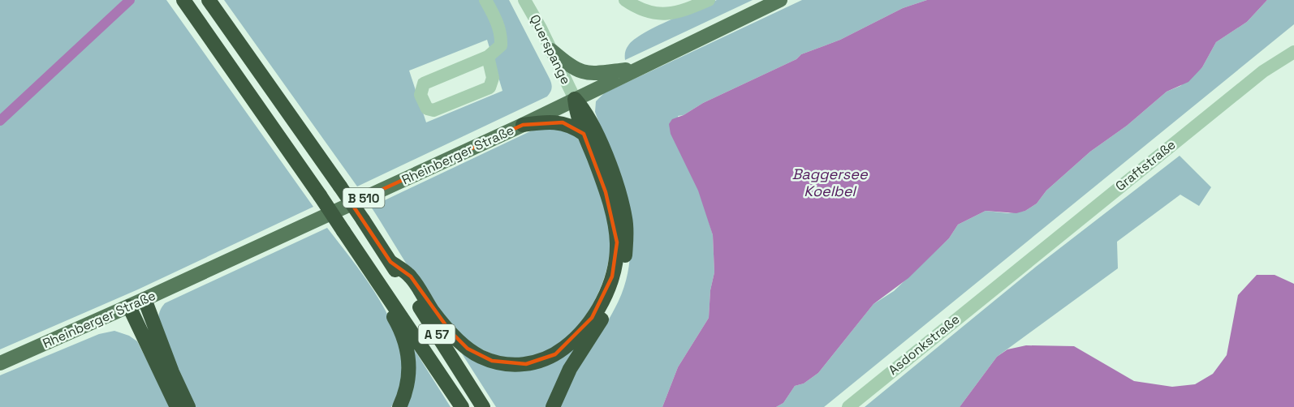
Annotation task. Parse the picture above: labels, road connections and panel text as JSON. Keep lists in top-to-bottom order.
{
  "streets": {
    "highway": ["A 57"],
    "main road": ["Rheinberger Straße", "B 510"],
    "street": ["Querspange", "Graftstraße", "Asdonkstraße"]
  },
  "crossings": [
    ["Querspange", "Rheinberger Straße"],
    ["Graftstraße", "Asdonkstraße"]
  ],
  "water": ["Baggersee Koelbel"]
}
